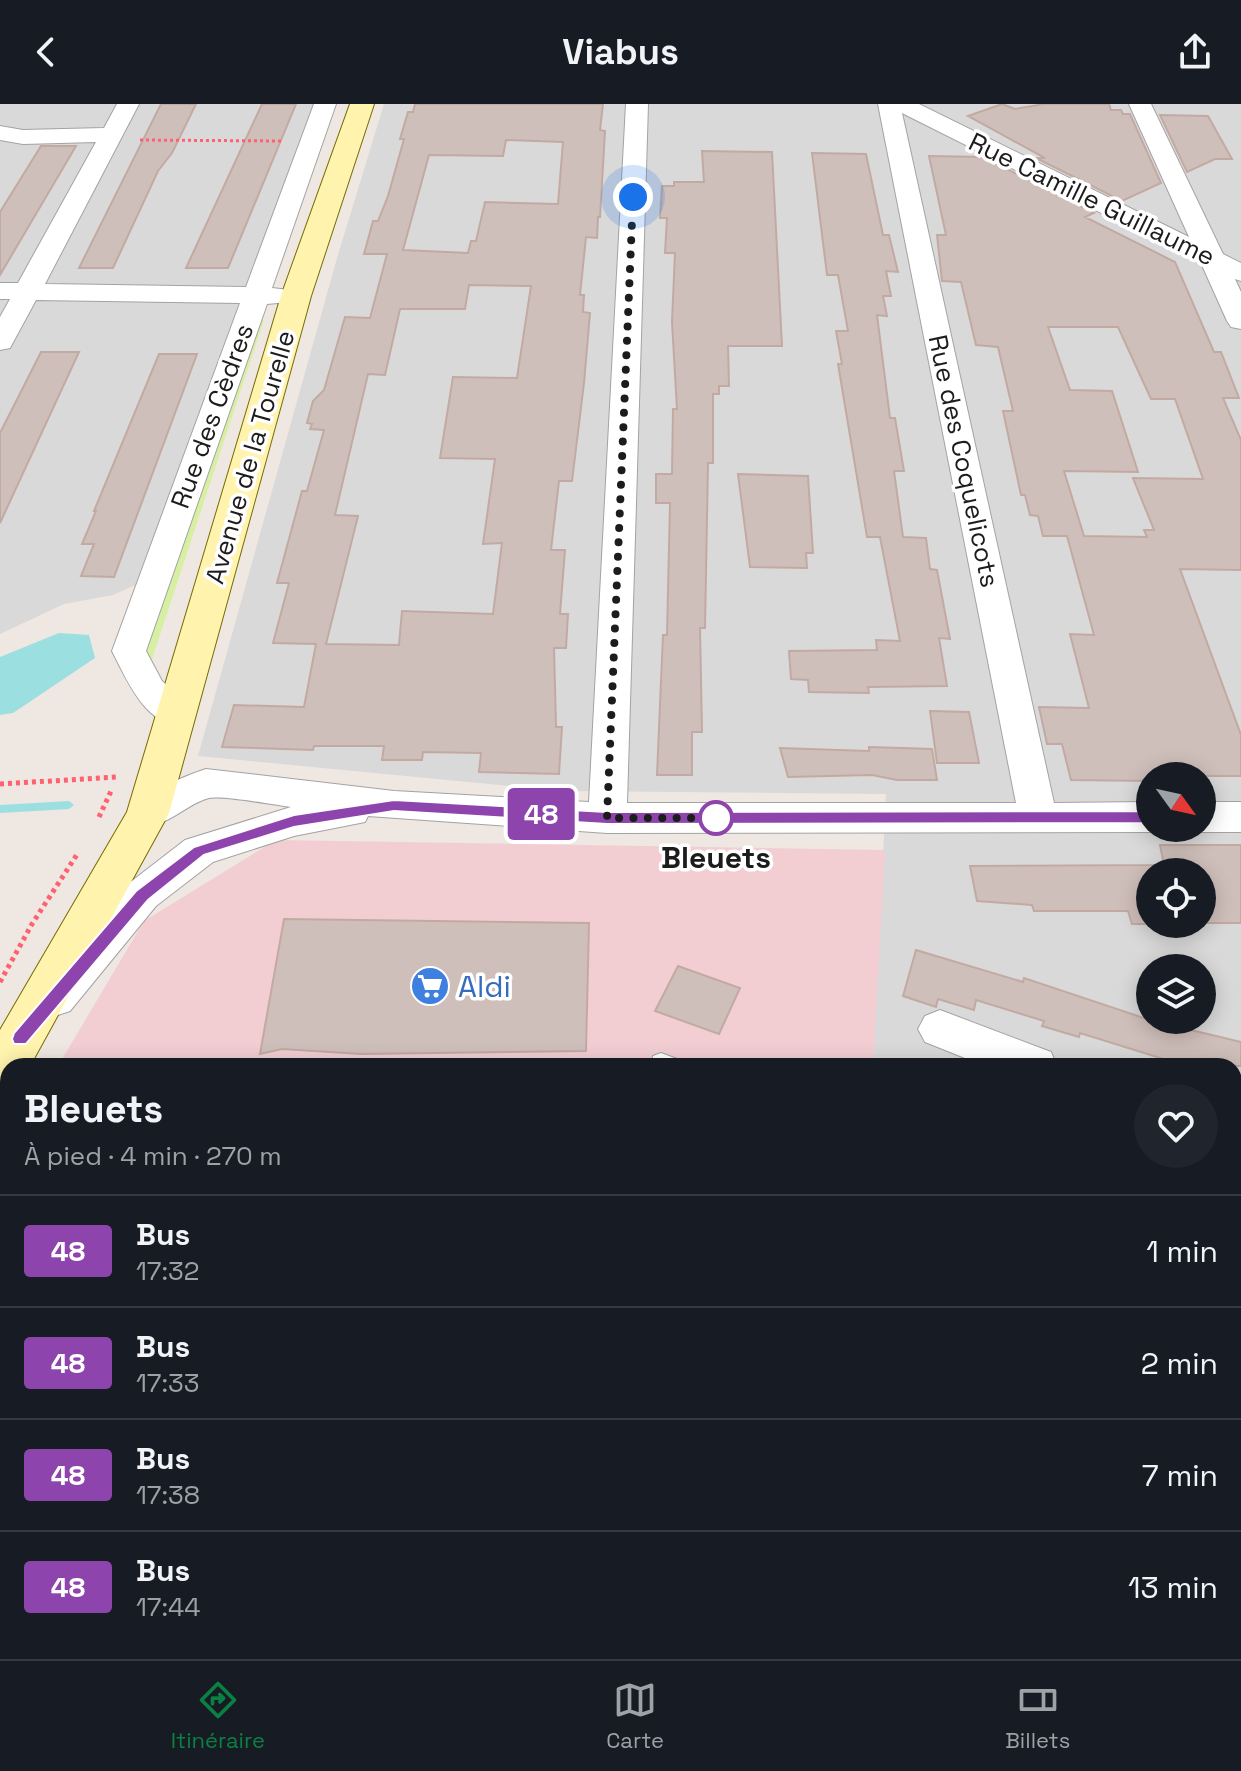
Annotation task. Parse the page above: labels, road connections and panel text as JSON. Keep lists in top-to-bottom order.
{
  "streets": {
    "main road": ["Avenue de la Tourelle"],
    "street": ["Rue Camille Guillaume", "Rue des Cèdres", "Rue des Coquelicots"]
  },
  "crossings": [
    ["Rue des Cèdres", "Avenue de la Tourelle"]
  ],
  "places": {
    "other": ["Bleuets"],
    "supermarket": ["Aldi"]
  },
  "lines": ["bus line 48"],
  "north": "bottom right",
  "page": {
    "header": "Viabus",
    "on_map": "48",
    "heading": ["Bleuets", "À pied · 4 min · 270 m"],
    "list": [
      {
        "mark": "48",
        "name": "Bus",
        "note": "17:32",
        "value": "1 min"
      },
      {
        "mark": "48",
        "name": "Bus",
        "note": "17:33",
        "value": "2 min"
      },
      {
        "mark": "48",
        "name": "Bus",
        "note": "17:38",
        "value": "7 min"
      },
      {
        "mark": "48",
        "name": "Bus",
        "note": "17:44",
        "value": "13 min"
      }
    ],
    "tabs": ["Itinéraire", "Carte", "Billets"]
  }
}
